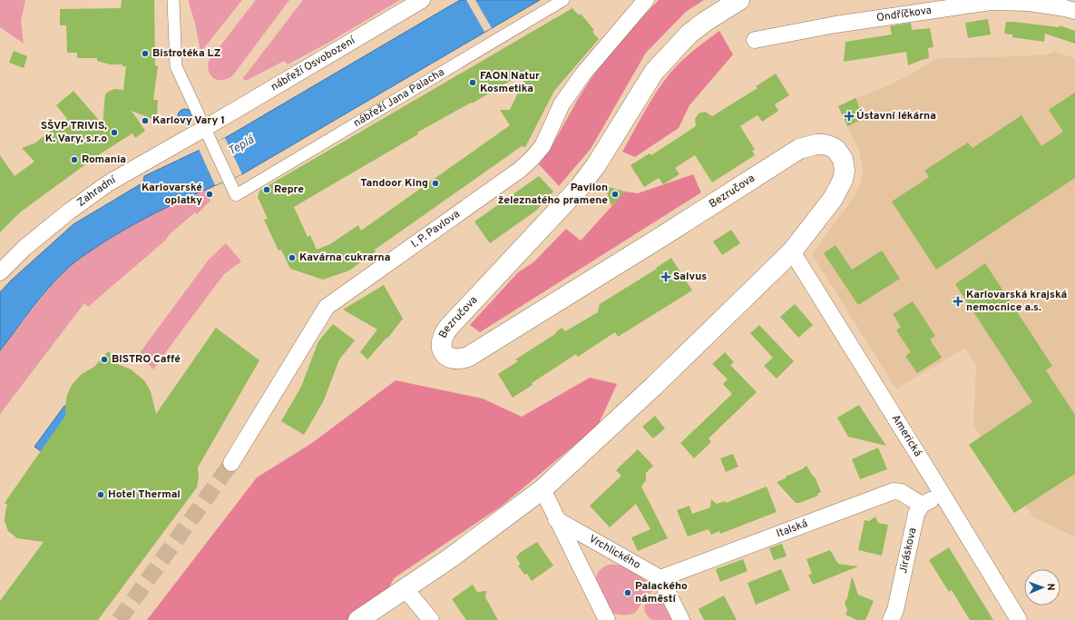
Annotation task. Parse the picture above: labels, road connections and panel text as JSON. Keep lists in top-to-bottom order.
{
  "streets": {
    "street": [
      "Ondříčkova",
      "nábřeží Osvobození",
      "nábřeží Jana Palacha",
      "Bezručova",
      "Zahradní",
      "I. P. Pavlova",
      "Americká",
      "Italská",
      "Jiráskova",
      "Vrchlického"
    ]
  },
  "crossings": [
    ["nábřeží Osvobození", "nábřeží Jana Palacha"],
    ["nábřeží Osvobození", "Zahradní"],
    ["nábřeží Jana Palacha", "Zahradní"],
    ["Bezručova", "Americká"],
    ["Italská", "Jiráskova"],
    ["Italská", "Vrchlického"]
  ],
  "water": ["Teplá"],
  "places": {
    "other": [
      "Bistrotéka LZ",
      "FAON Natur Kosmetika",
      "Karlovy Vary 1",
      "SŠVP TRIVIS, K. Vary, s.r.o",
      "Romania",
      "Tandoor King",
      "Repre",
      "Karlovarské oplatky",
      "Pavilon železnatého pramene",
      "Kavárna cukrarna",
      "BISTRO Caffé",
      "Hotel Thermal",
      "Palackého náměstí"
    ],
    "health": ["Ústavní lékárna", "Salvus", "Karlovarská krajská nemocnice a.s."]
  },
  "north": "right"
}
